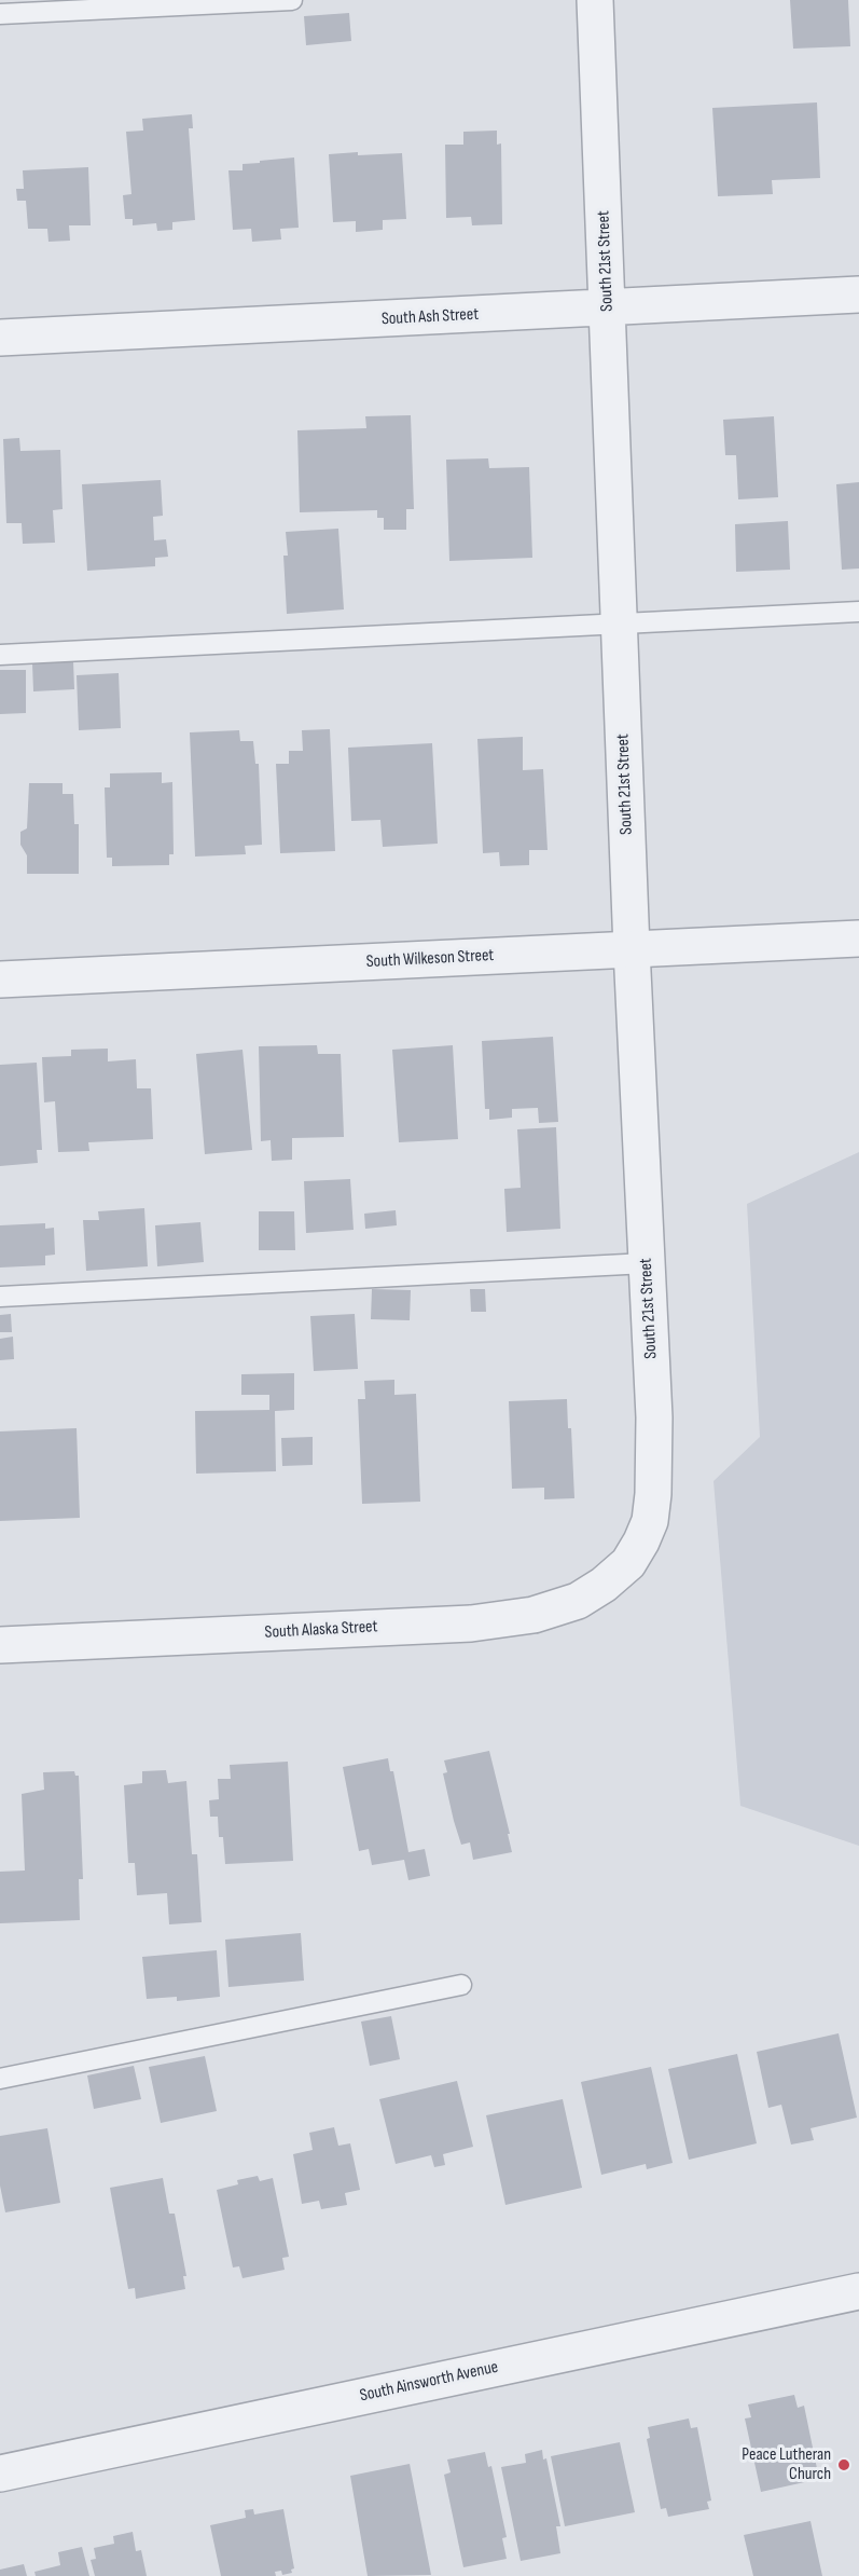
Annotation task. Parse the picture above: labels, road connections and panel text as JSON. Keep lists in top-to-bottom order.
{
  "streets": {
    "street": [
      "South 21st Street",
      "South Ash Street",
      "South Wilkeson Street",
      "South Alaska Street",
      "South Ainsworth Avenue"
    ]
  },
  "crossings": [
    ["South 21st Street", "South Ash Street"],
    ["South 21st Street", "South Wilkeson Street"],
    ["South 21st Street", "South Alaska Street"]
  ],
  "places": ["Peace Lutheran Church"]
}
